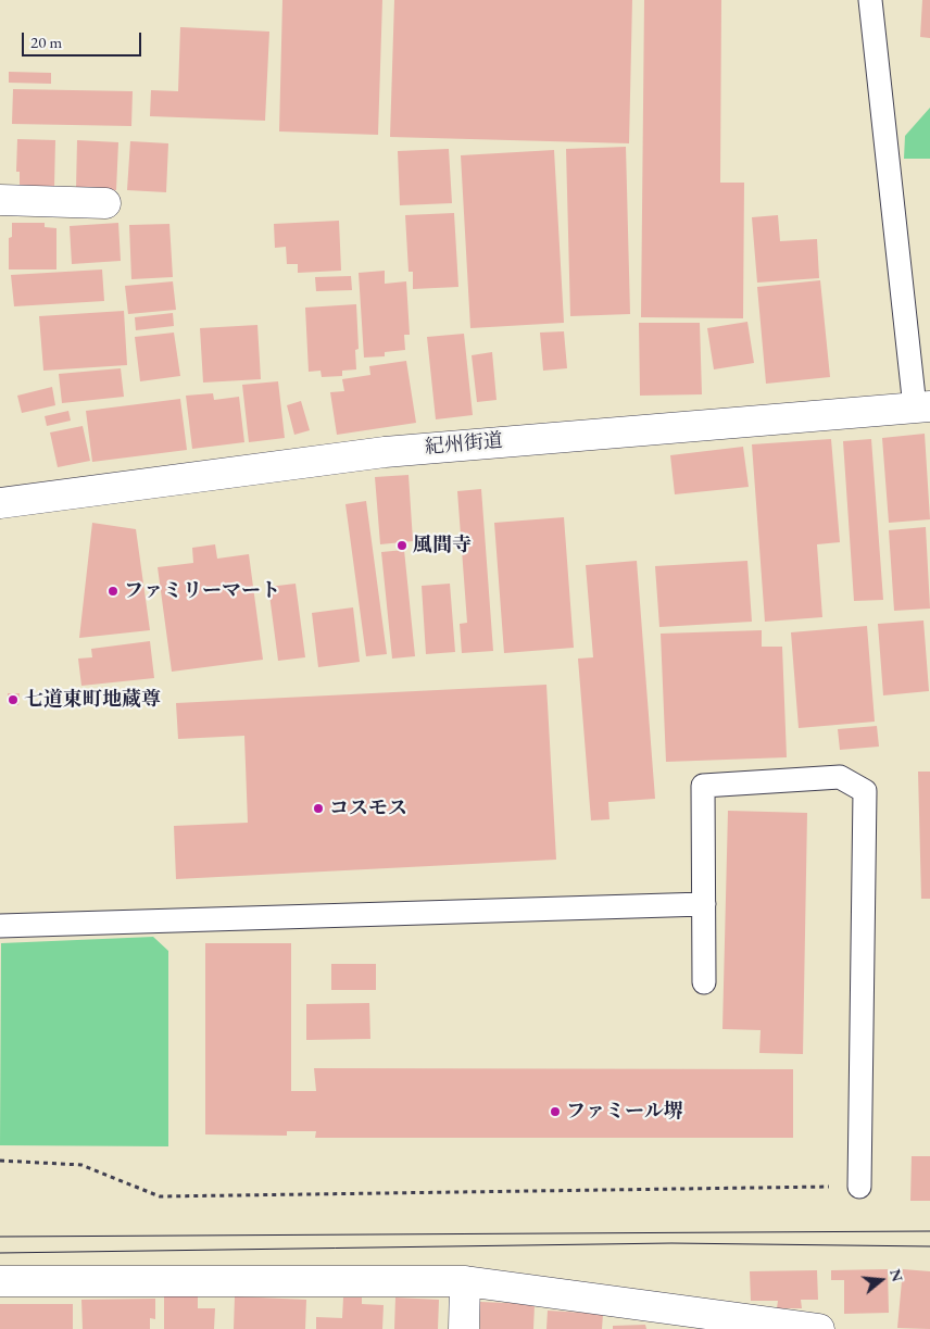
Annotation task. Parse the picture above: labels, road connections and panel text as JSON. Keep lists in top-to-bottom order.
{
  "streets": {
    "street": ["紀州街道"]
  },
  "places": [
    "風間寺",
    "ファミリーマート",
    "七道東町地蔵尊",
    "コスモス",
    "ファミール堺"
  ],
  "scale_bar": "20 m",
  "north": "right"
}
